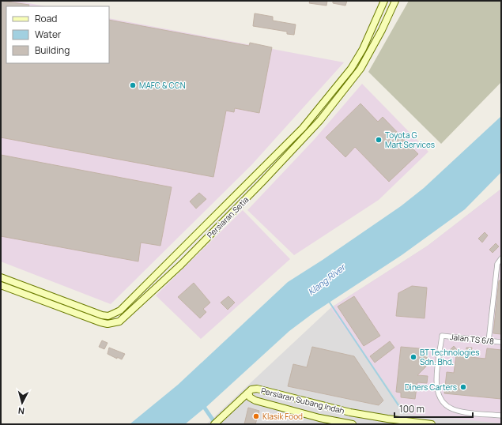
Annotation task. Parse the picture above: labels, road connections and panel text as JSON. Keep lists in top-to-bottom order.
{
  "streets": {
    "street": ["Persiaran Setia", "Jalan TS 6/8", "Persiaran Subang Indah"]
  },
  "water": ["Klang River"],
  "places": [
    "MAFC & CCN",
    "Toyota G Mart Services",
    "BT Technologies Sdn. Bhd.",
    "Diners Carters",
    "Klasik Food"
  ],
  "legend": ["Road", "Water", "Building"],
  "scale_bar": "100 m",
  "north": "bottom"
}
